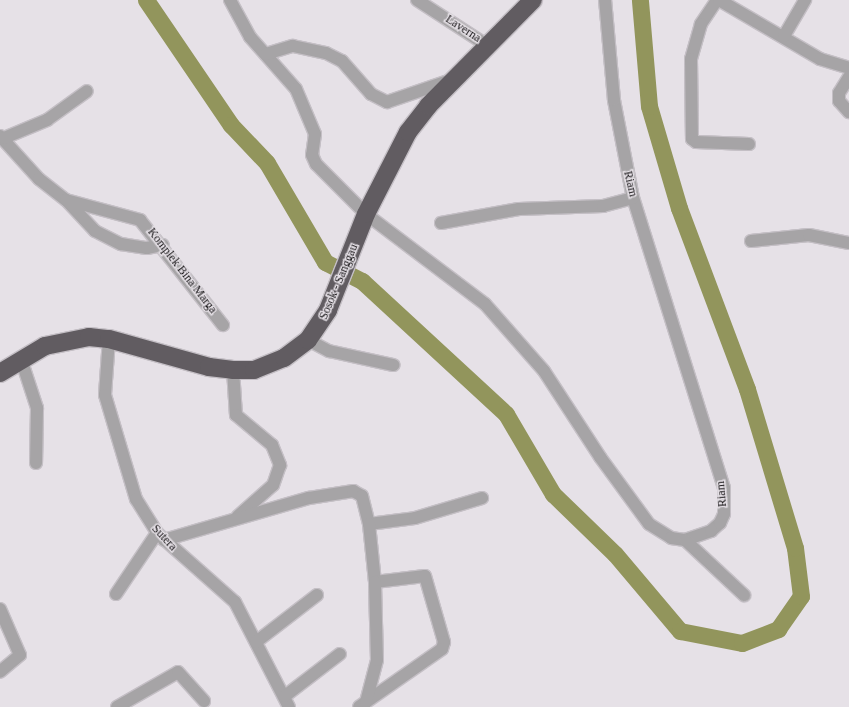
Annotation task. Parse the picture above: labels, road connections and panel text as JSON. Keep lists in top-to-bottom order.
{
  "streets": {
    "highway": ["Sosok - Sanggau"],
    "street": [
      "Laverna",
      "Riam",
      "Komplek Bina Marga",
      "Sutera"
    ]
  },
  "crossings": [
    ["Laverna", "Sosok - Sanggau"],
    ["Sosok - Sanggau", "Sutera"]
  ]
}
